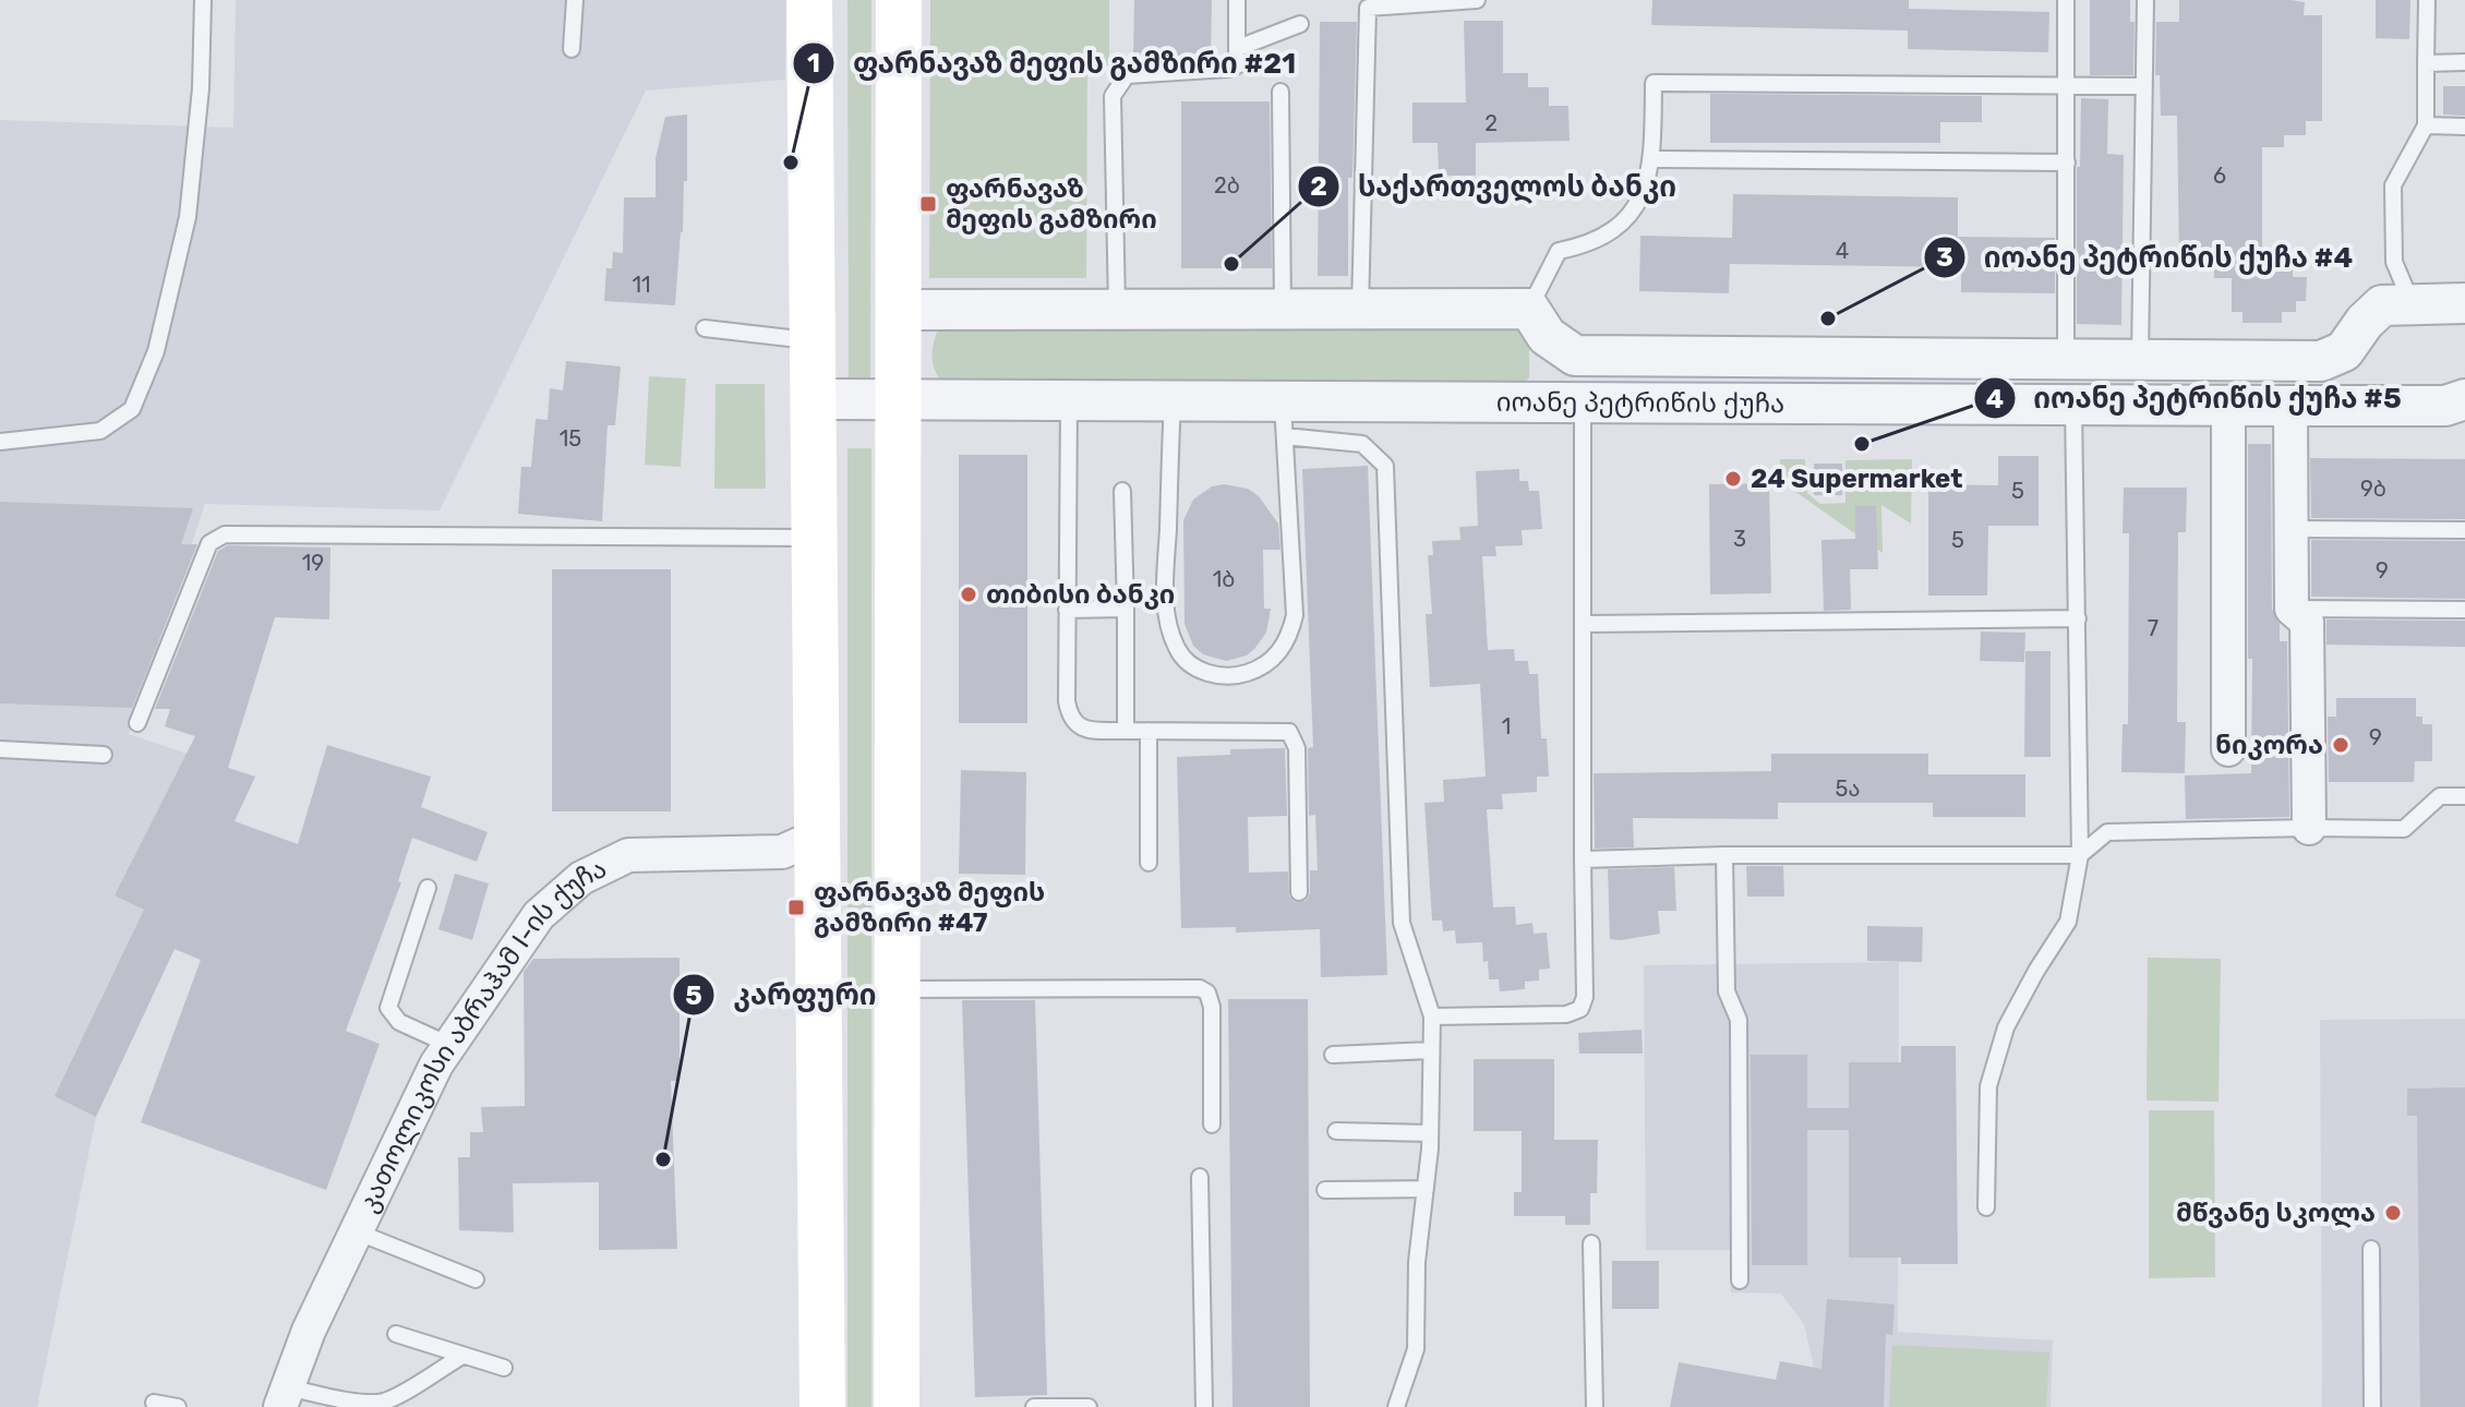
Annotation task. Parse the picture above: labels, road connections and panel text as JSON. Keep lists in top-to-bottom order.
{
  "streets": {
    "street": ["იოანე პეტრიწის ქუჩა", "კათოლიკოსი აბრაჰამ I-ის ქუჩა"]
  },
  "places": {
    "other": [
      "ფარნავაზ მეფის გამზირი #21",
      "საქართველოს ბანკი",
      "იოანე პეტრიწის ქუჩა #4",
      "იოანე პეტრიწის ქუჩა #5",
      "24 Supermarket",
      "თიბისი ბანკი",
      "ნიკორა",
      "კარფური",
      "მწვანე სკოლა"
    ],
    "transit": ["ფარნავაზ მეფის გამზირი", "ფარნავაზ მეფის გამზირი #47"]
  },
  "house_numbers": [
    "2",
    "6",
    "2ბ",
    "4",
    "11",
    "15",
    "9ბ",
    "5",
    "3",
    "5",
    "19",
    "9",
    "1ბ",
    "7",
    "1",
    "9",
    "5ა"
  ]
}
